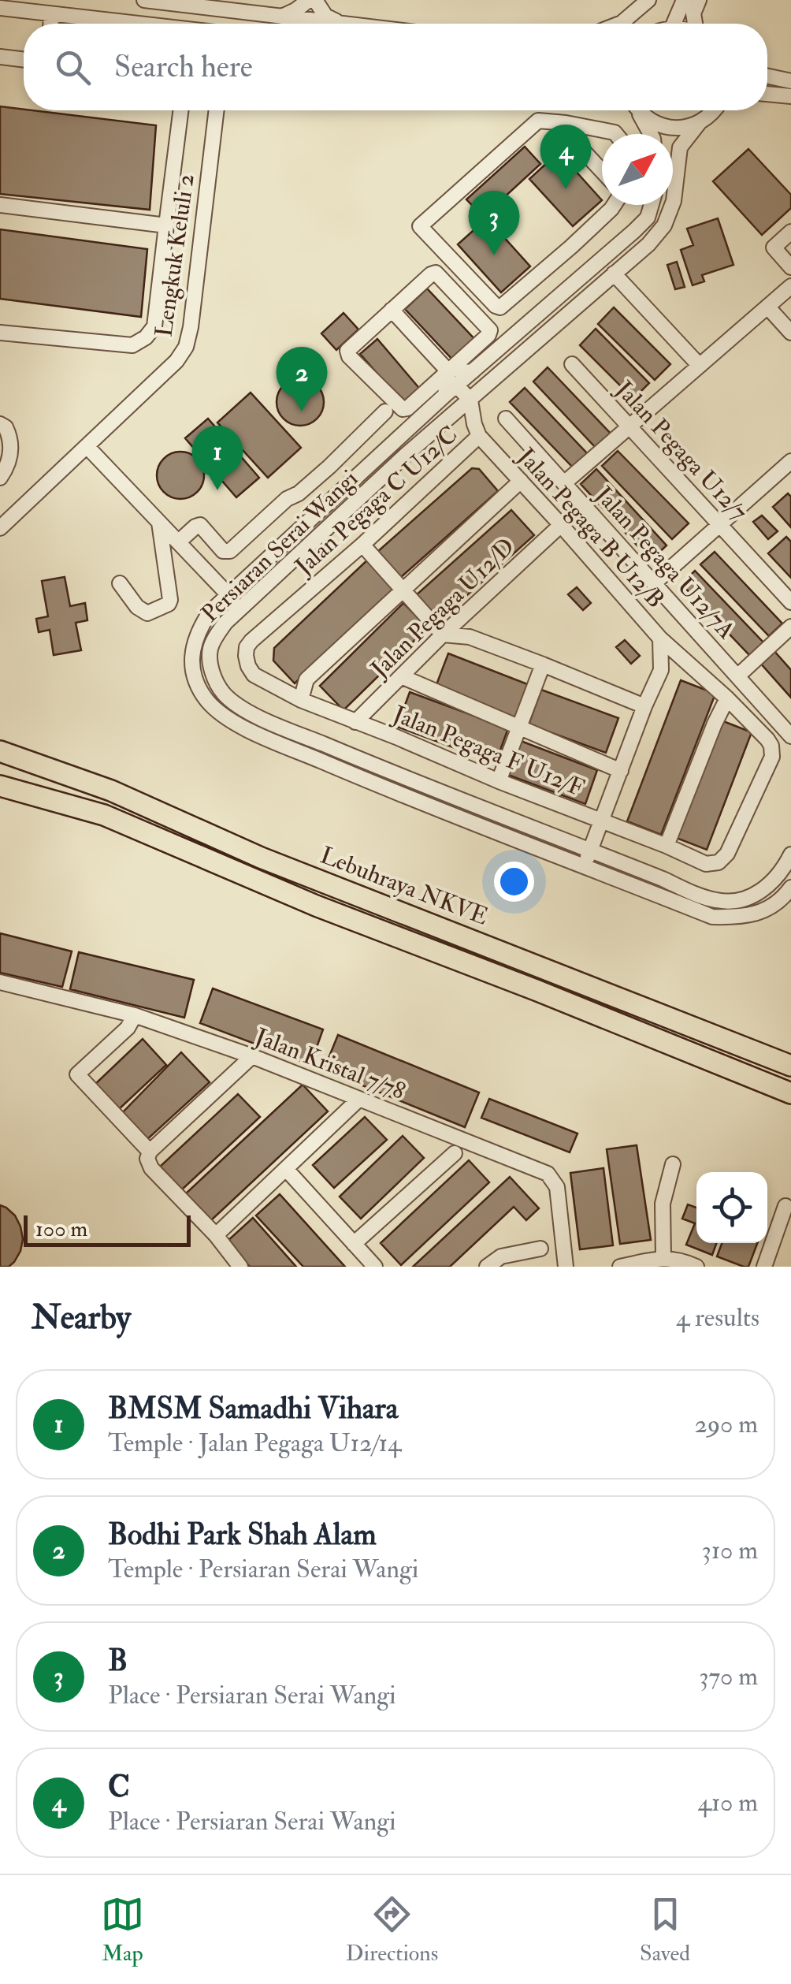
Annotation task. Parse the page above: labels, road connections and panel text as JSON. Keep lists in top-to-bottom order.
{
  "streets": {
    "highway": ["Lebuhraya NKVE"],
    "street": [
      "Lengkuk Keluli 2",
      "Jalan Pegaga U12/7",
      "Jalan Pegaga C U12/C",
      "Jalan Pegaga B U12/B",
      "Persiaran Serai Wangi",
      "Jalan Pegaga U12/7A",
      "Jalan Pegaga U12/D",
      "Jalan Pegaga F U12/F",
      "Jalan Kristal 7/78"
    ]
  },
  "crossings": [
    ["Jalan Pegaga C U12/C", "Jalan Pegaga B U12/B"],
    ["Jalan Pegaga C U12/C", "Jalan Pegaga F U12/F"],
    ["Jalan Pegaga B U12/B", "Persiaran Serai Wangi"],
    ["Jalan Pegaga B U12/B", "Jalan Pegaga U12/D"],
    ["Jalan Pegaga B U12/B", "Jalan Pegaga F U12/F"],
    ["Jalan Pegaga U12/D", "Jalan Pegaga F U12/F"]
  ],
  "scale_bar": "100 m",
  "north": "top right",
  "page": {
    "search": "Search here",
    "pins": [
      "4",
      "3",
      "2",
      "1"
    ],
    "scale": "100 m",
    "heading": ["Nearby", "4 results"],
    "list": [
      {
        "mark": "1",
        "name": "BMSM Samadhi Vihara",
        "note": "Temple · Jalan Pegaga U12/14",
        "value": "290 m"
      },
      {
        "mark": "2",
        "name": "Bodhi Park Shah Alam",
        "note": "Temple · Persiaran Serai Wangi",
        "value": "310 m"
      },
      {
        "mark": "3",
        "name": "B",
        "note": "Place · Persiaran Serai Wangi",
        "value": "370 m"
      },
      {
        "mark": "4",
        "name": "C",
        "note": "Place · Persiaran Serai Wangi",
        "value": "410 m"
      }
    ],
    "nav": ["Map", "Directions", "Saved"]
  }
}
